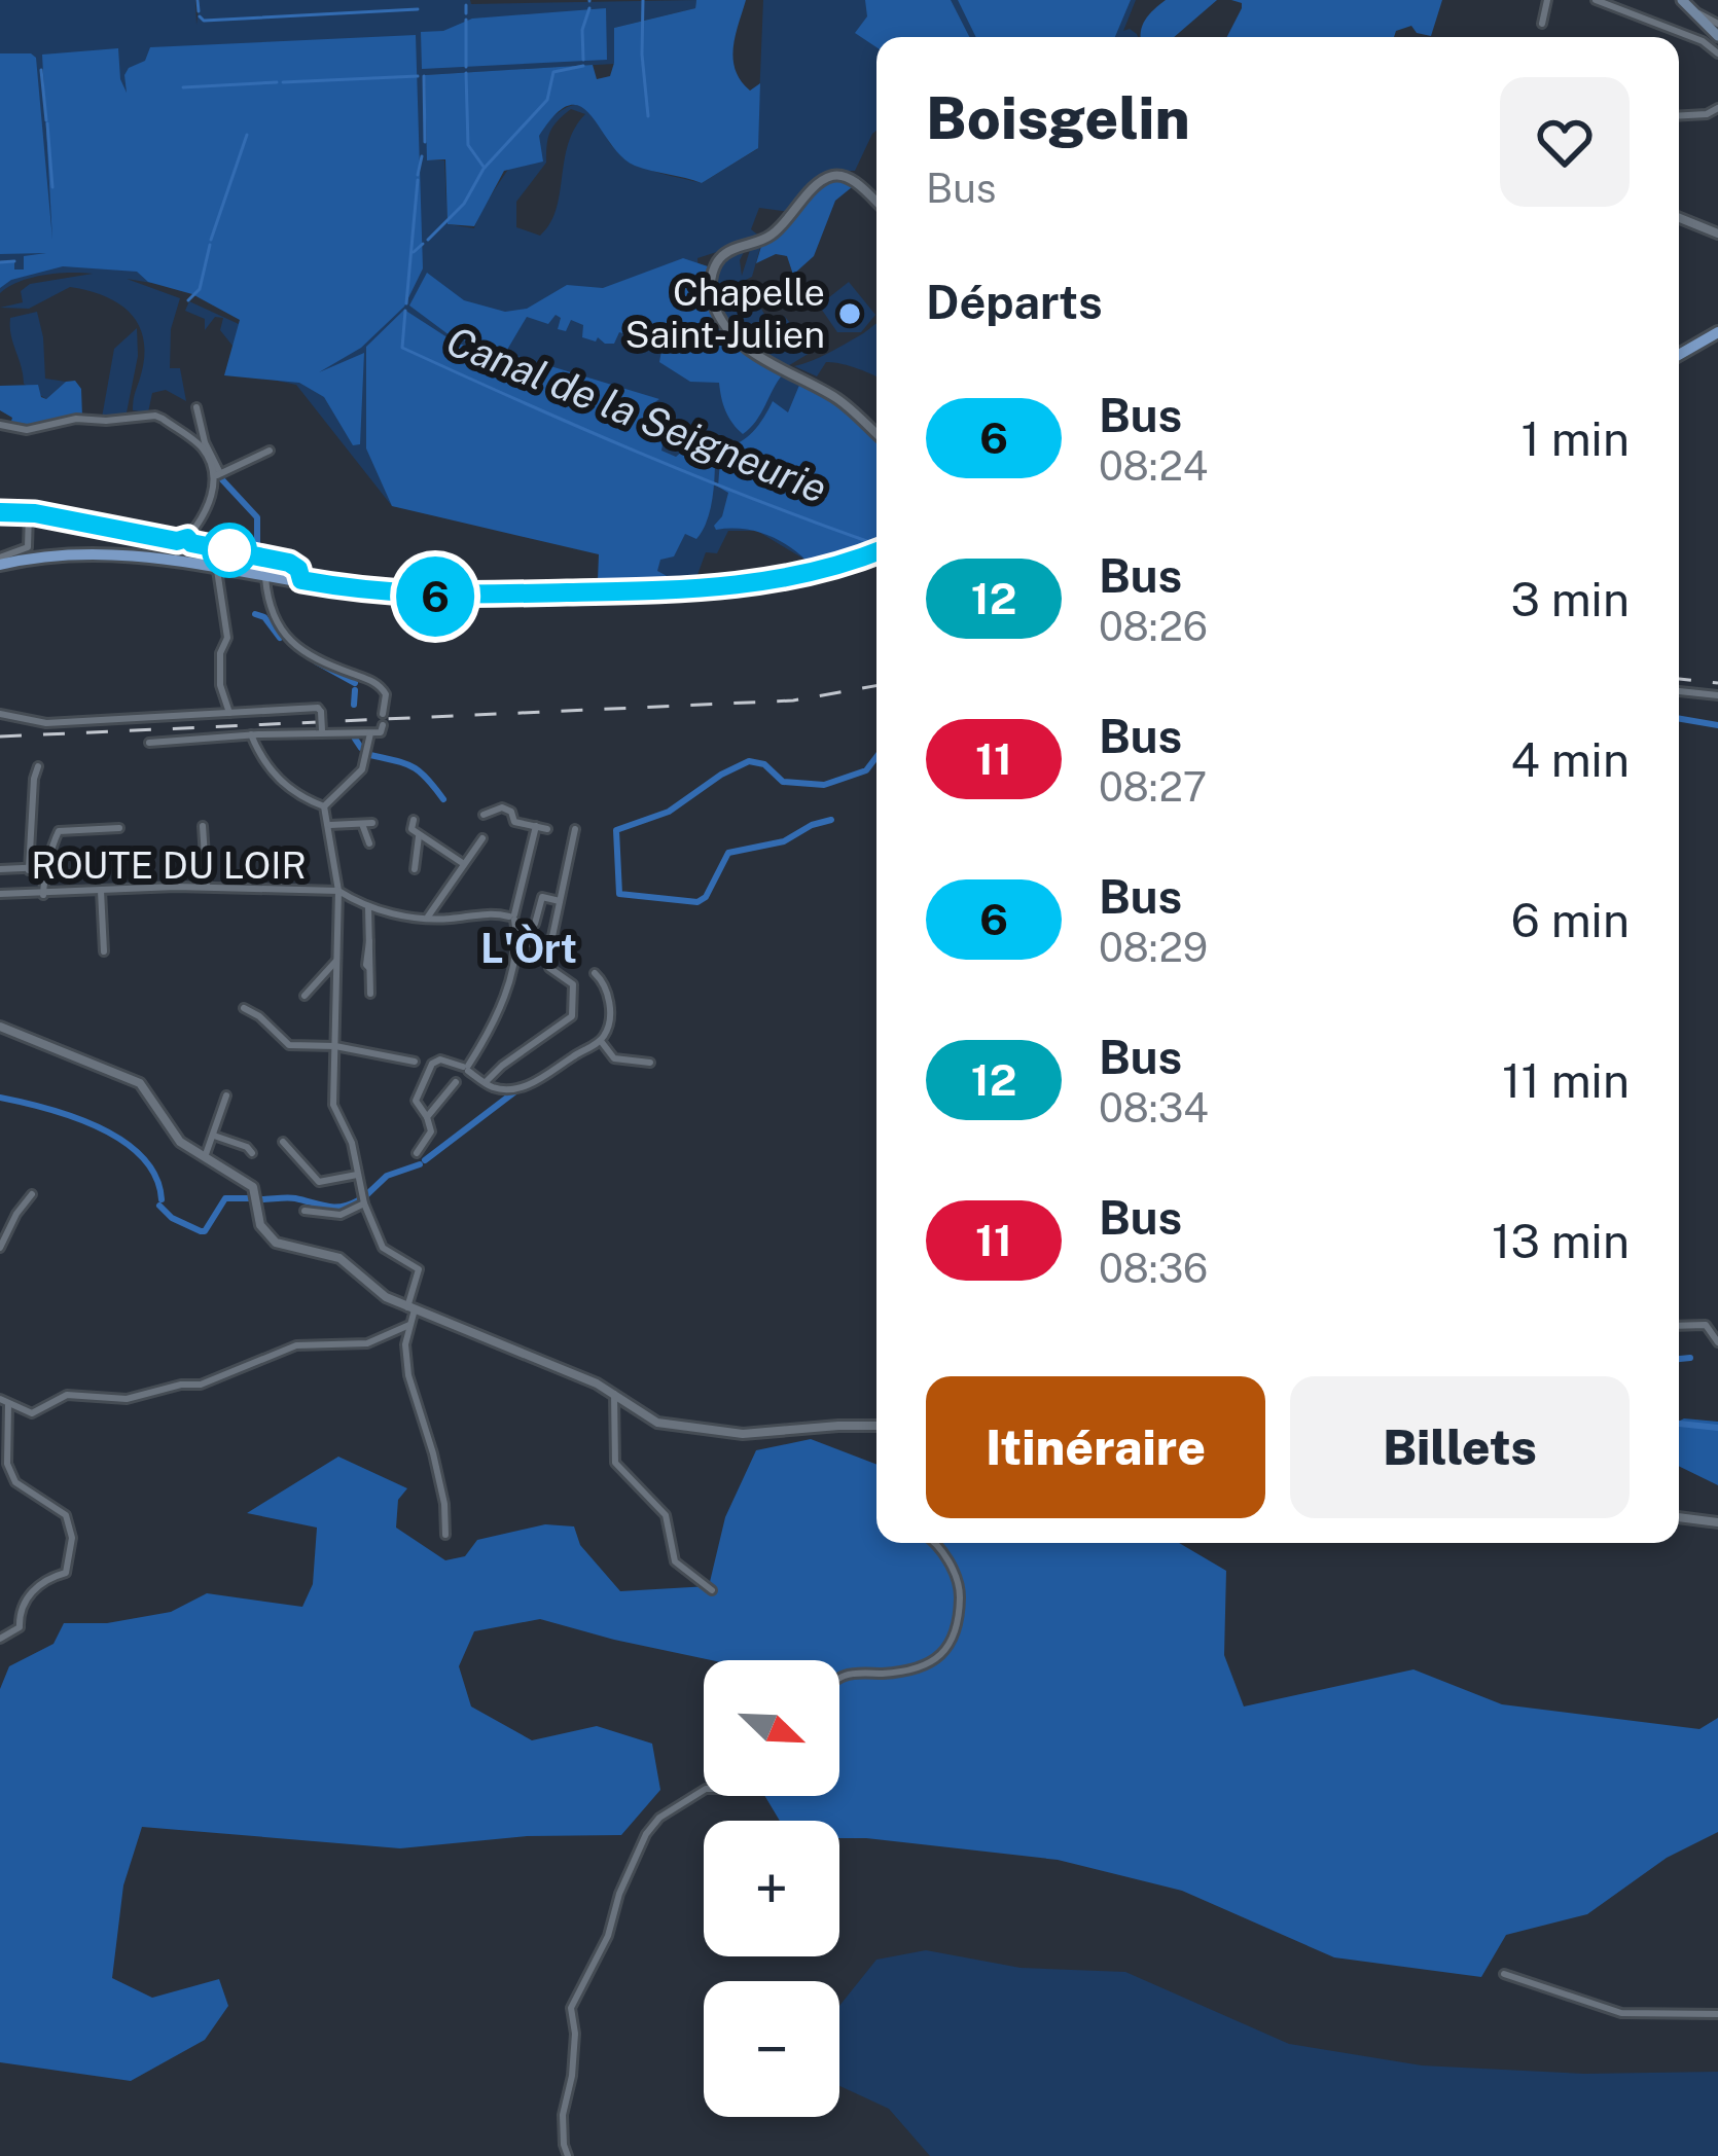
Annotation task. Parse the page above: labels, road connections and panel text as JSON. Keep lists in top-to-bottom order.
{
  "streets": {
    "street": ["ROUTE DU LOIR"]
  },
  "districts": ["L'Òrt"],
  "water": ["Canal de la Seigneurie"],
  "places": ["Chapelle Saint-Julien"],
  "lines": ["bus line 6"],
  "north": "bottom right",
  "page": {
    "on_map": "6",
    "heading": [
      ["Boisgelin", "Bus"],
      "Départs"
    ],
    "list": [
      {
        "mark": "6",
        "name": "Bus",
        "note": "08:24",
        "value": "1 min"
      },
      {
        "mark": "12",
        "name": "Bus",
        "note": "08:26",
        "value": "3 min"
      },
      {
        "mark": "11",
        "name": "Bus",
        "note": "08:27",
        "value": "4 min"
      },
      {
        "mark": "6",
        "name": "Bus",
        "note": "08:29",
        "value": "6 min"
      },
      {
        "mark": "12",
        "name": "Bus",
        "note": "08:34",
        "value": "11 min"
      },
      {
        "mark": "11",
        "name": "Bus",
        "note": "08:36",
        "value": "13 min"
      }
    ],
    "buttons": ["Itinéraire", "Billets"],
    "map_buttons": ["+", "−"]
  }
}
